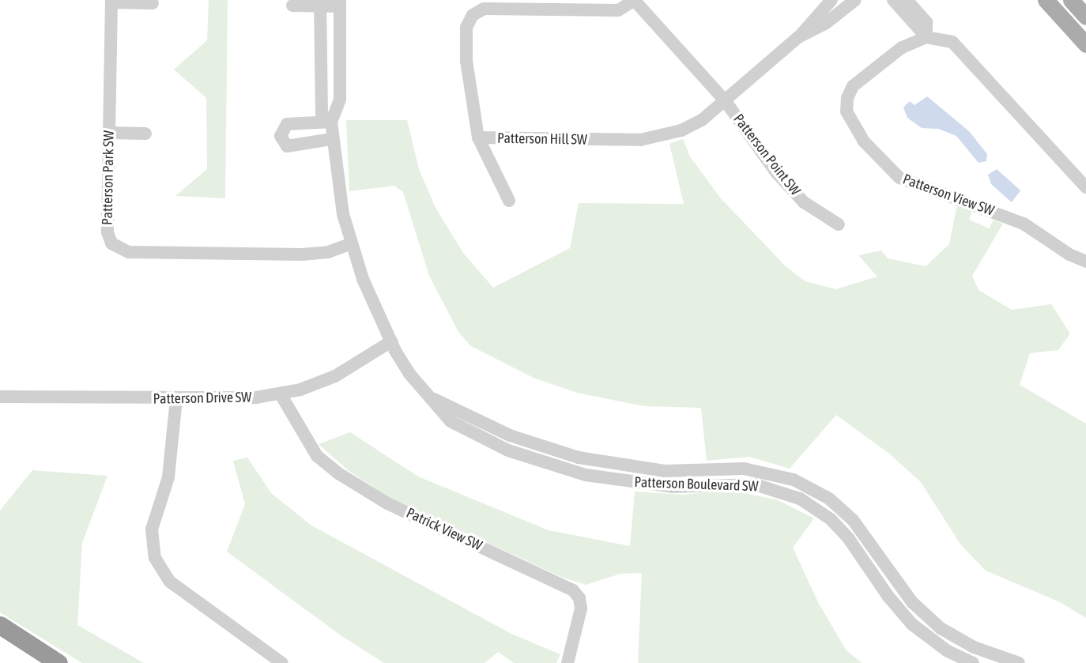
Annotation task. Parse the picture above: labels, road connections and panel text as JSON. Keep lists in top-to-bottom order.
{
  "streets": {
    "street": [
      "Patterson Hill SW",
      "Patterson Point SW",
      "Patterson Park SW",
      "Patterson View SW",
      "Patterson Drive SW",
      "Patterson Boulevard SW",
      "Patrick View SW"
    ]
  },
  "crossings": [
    ["Patterson Hill SW", "Patterson Point SW"],
    ["Patterson Park SW", "Patterson Boulevard SW"],
    ["Patterson Drive SW", "Patterson Boulevard SW"],
    ["Patterson Drive SW", "Patrick View SW"]
  ]
}
